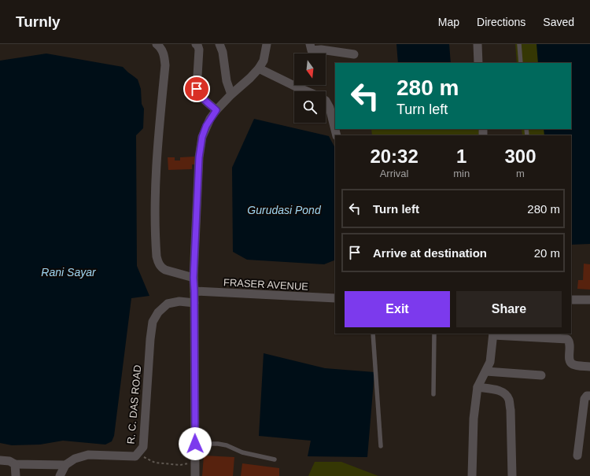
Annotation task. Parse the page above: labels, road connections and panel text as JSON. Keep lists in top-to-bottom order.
{
  "streets": {
    "street": ["FRASER AVENUE", "R. C. DAS ROAD"]
  },
  "water": ["Gurudasi Pond", "Rani Sayar"],
  "north": "bottom",
  "page": {
    "header": "Turnly",
    "nav": ["Map", "Directions", "Saved"],
    "turn": ["280 m", "Turn left"],
    "eta": [
      "20:32",
      "Arrival",
      "1",
      "min",
      "300",
      "m"
    ],
    "list": [
      {
        "name": "Turn left",
        "value": "280 m"
      },
      {
        "name": "Arrive at destination",
        "value": "20 m"
      }
    ],
    "buttons": ["Exit", "Share"]
  }
}
